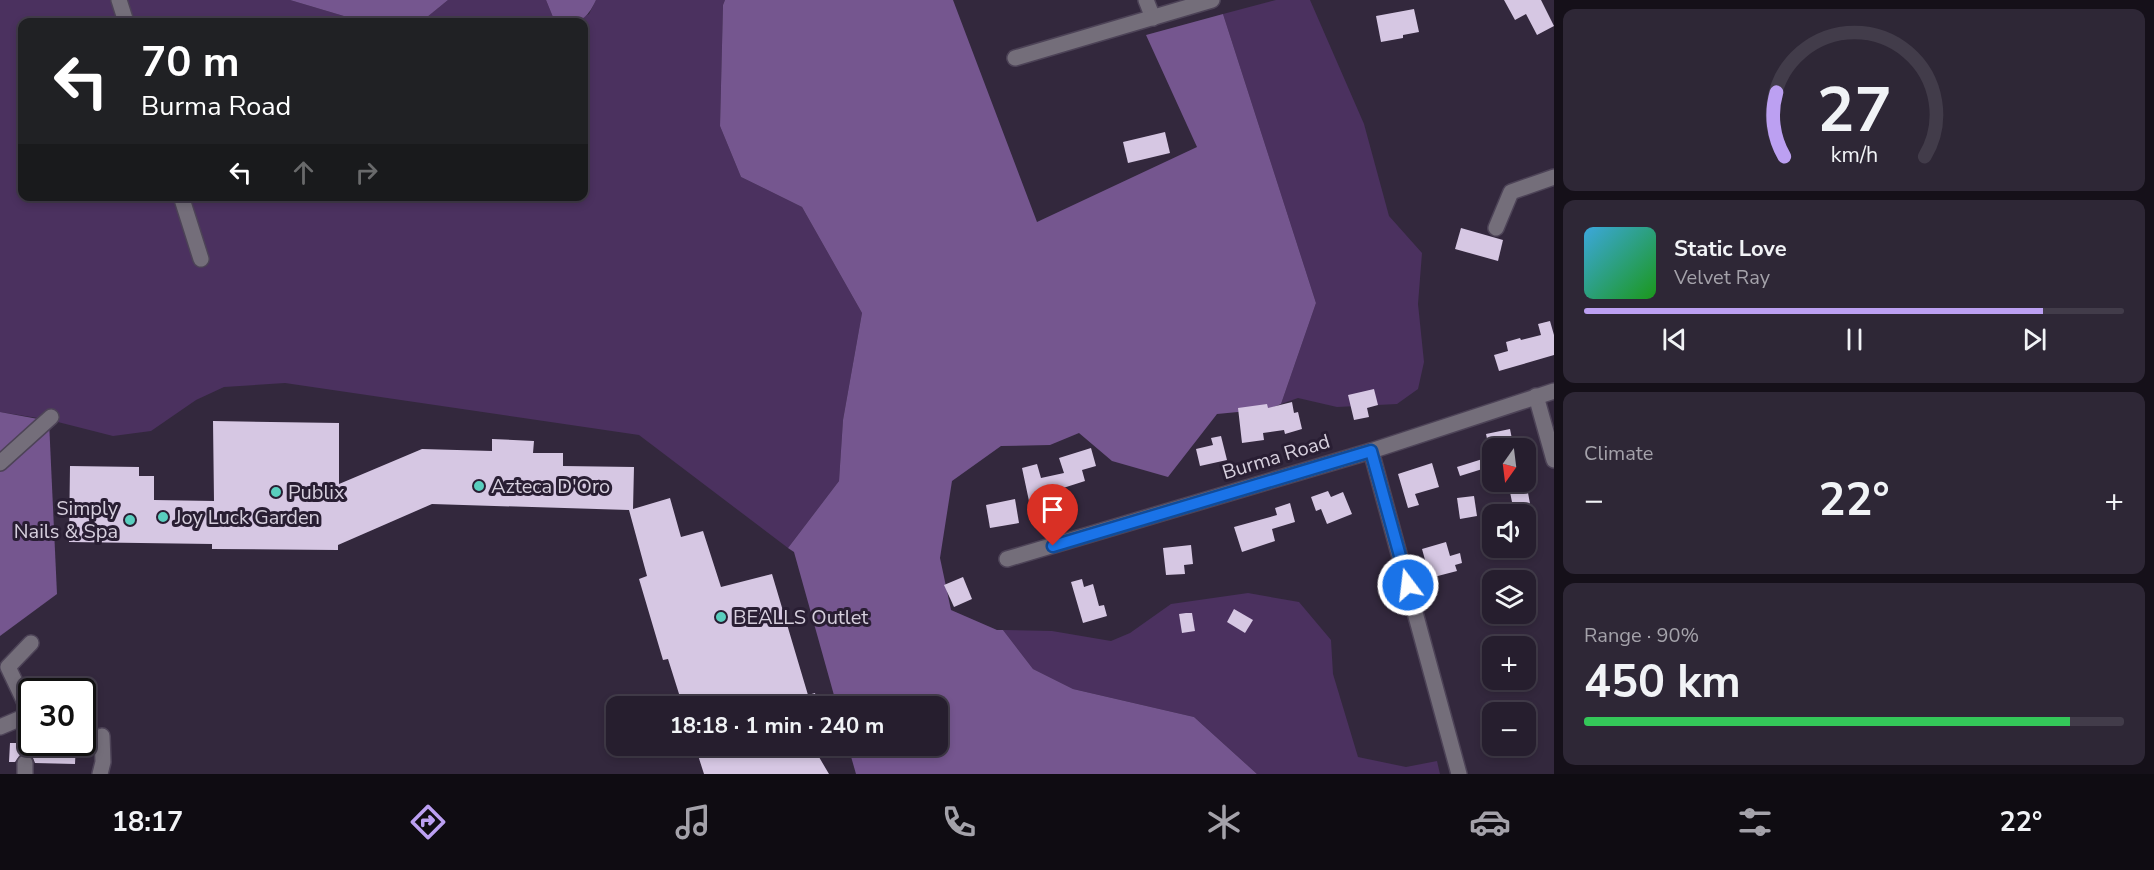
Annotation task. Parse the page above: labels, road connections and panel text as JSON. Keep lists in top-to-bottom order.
{
  "streets": {
    "street": ["Burma Road"]
  },
  "places": [
    "Azteca D'Oro",
    "Publix",
    "Joy Luck Garden",
    "Simply Nails & Spa",
    "BEALLS Outlet"
  ],
  "north": "bottom",
  "page": {
    "turn": ["70 m", "Burma Road"],
    "song": ["Static Love", "Velvet Ray"],
    "tile": [
      "Climate",
      ["Range · 90%", "450 km"]
    ],
    "map_buttons": ["+", "−"],
    "heat": ["−", "22°", "+"],
    "limit": "30",
    "trip": "18:18 · 1 min · 240 m",
    "tabs": ["18:17", "22°"],
    "gauge": ["27", "km/h"]
  }
}
